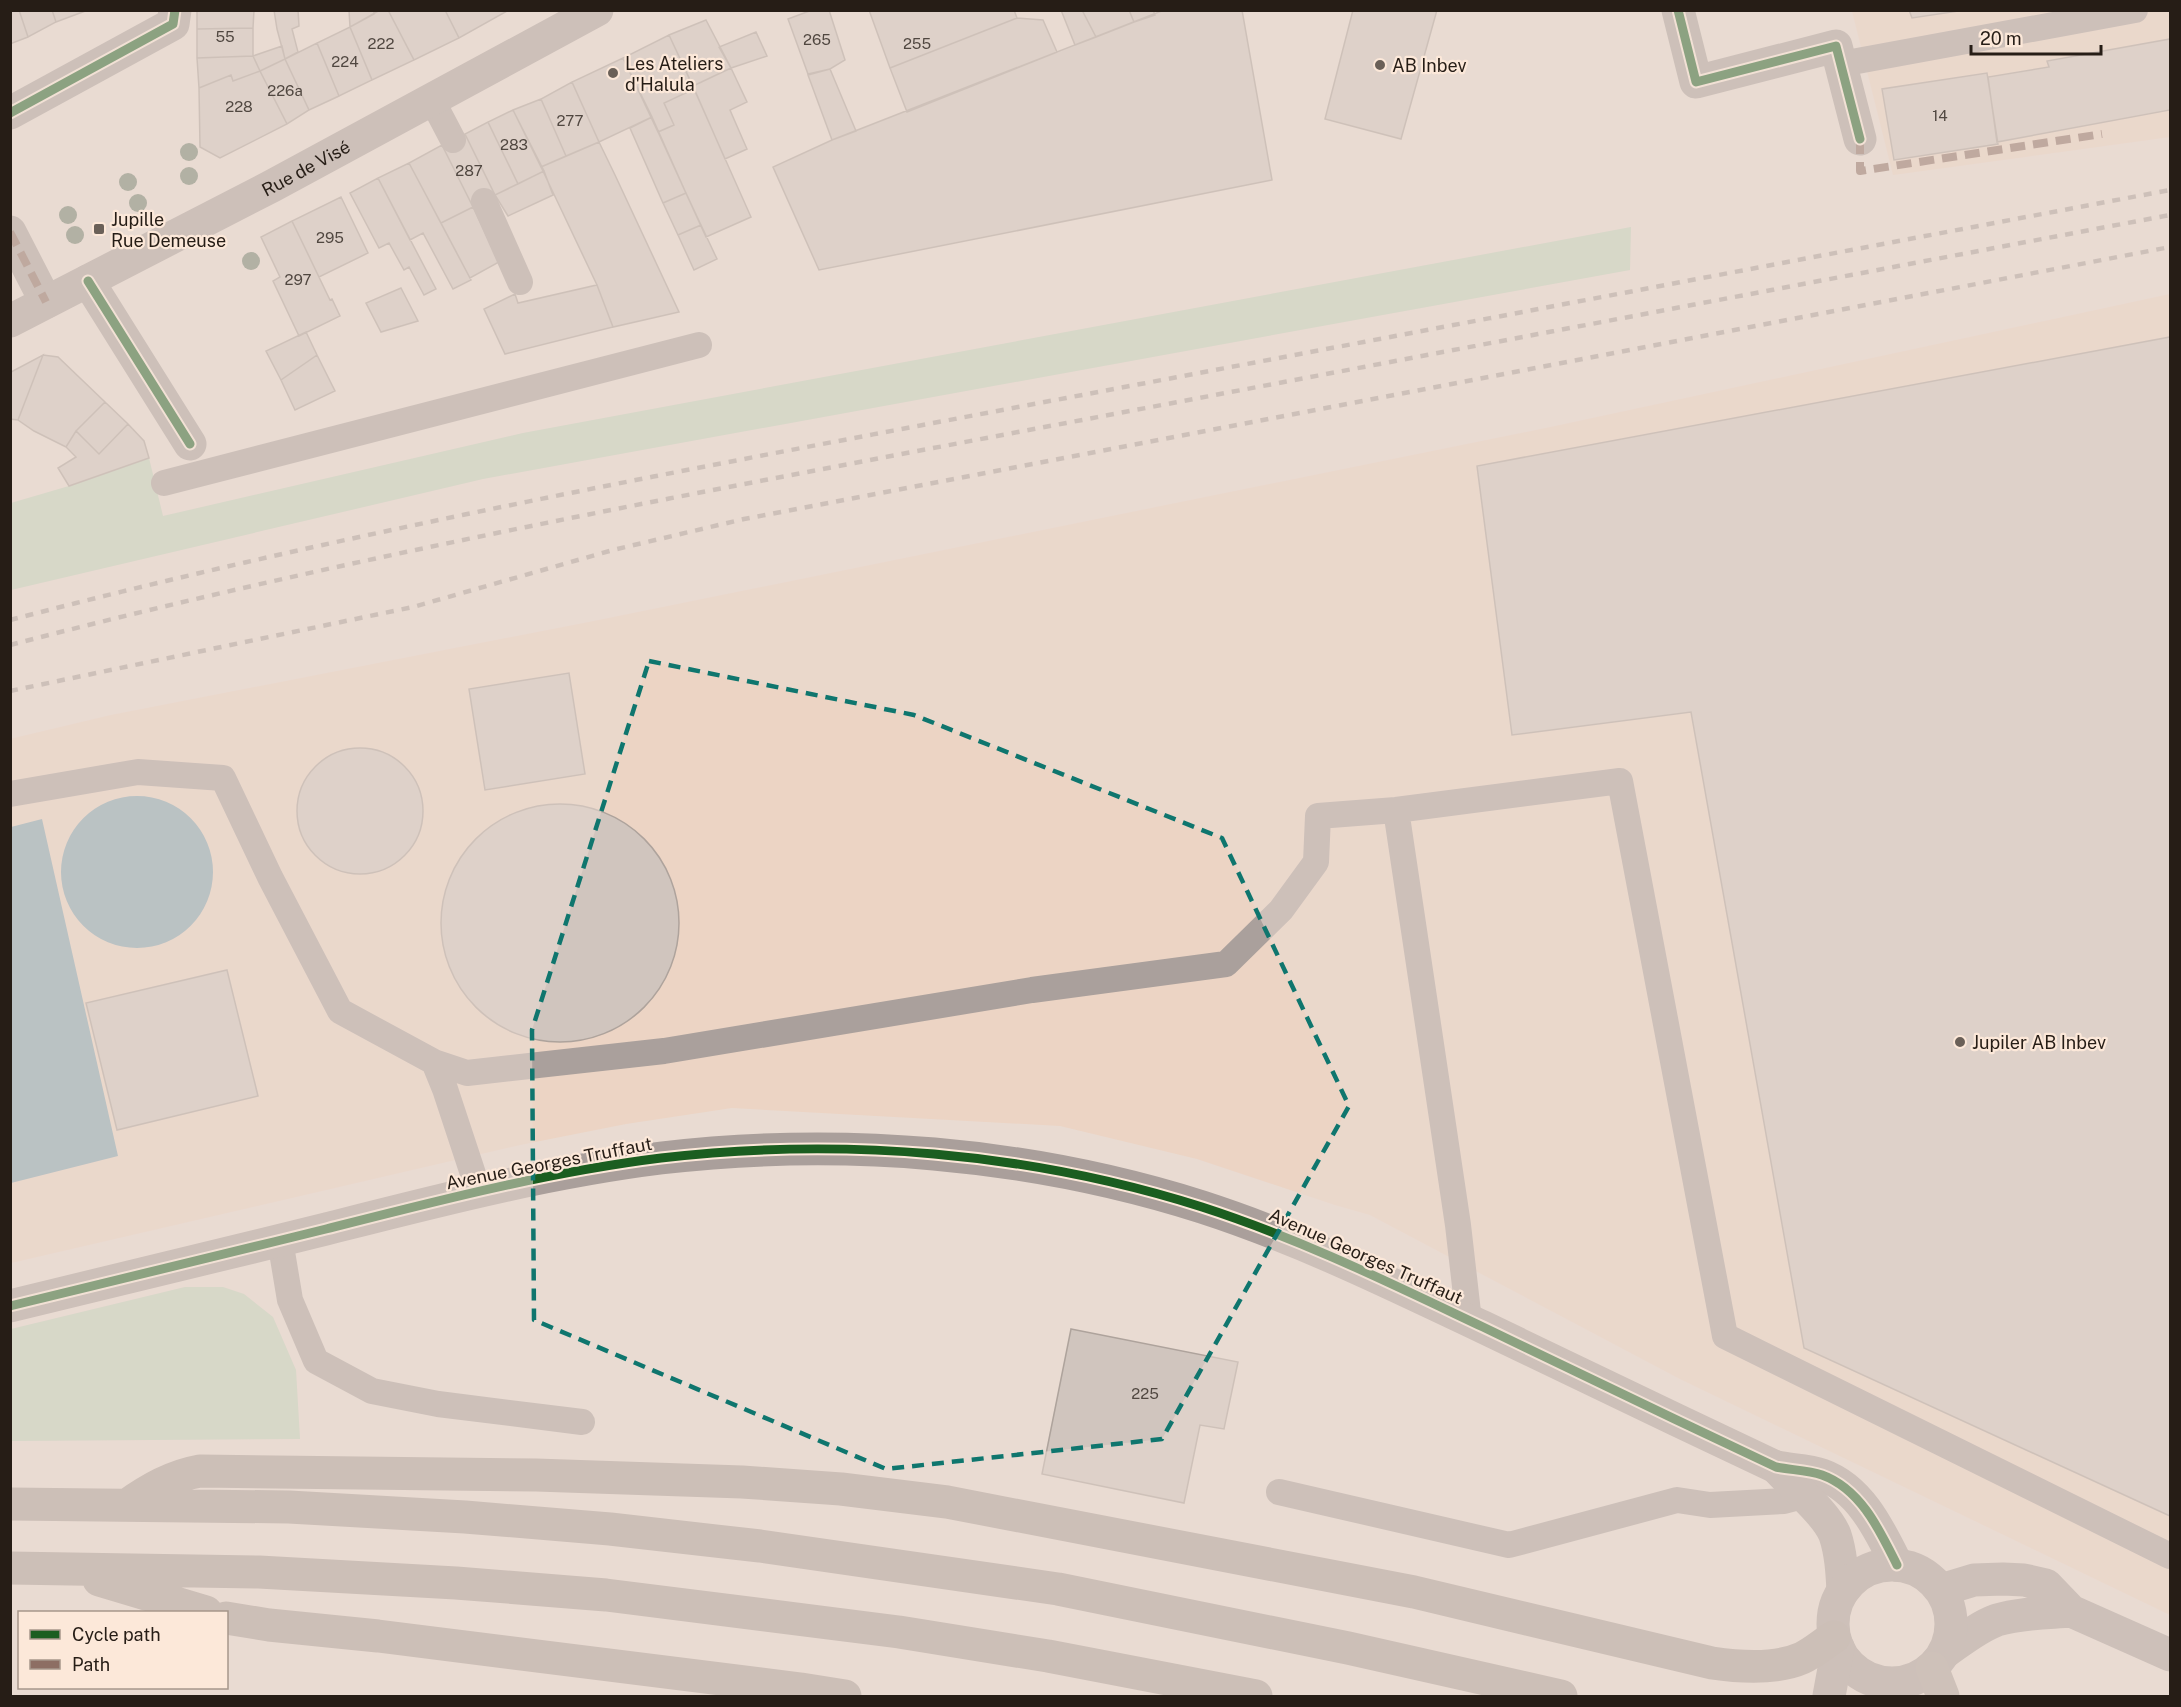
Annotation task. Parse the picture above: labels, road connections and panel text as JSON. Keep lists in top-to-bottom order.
{
  "streets": {
    "street": ["Rue de Visé", "Avenue Georges Truffaut"]
  },
  "places": {
    "other": ["AB Inbev", "Les Ateliers d'Halula", "Jupiler AB Inbev"],
    "transit": ["Jupille Rue Demeuse"]
  },
  "house_numbers": [
    "55",
    "265",
    "222",
    "255",
    "224",
    "226a",
    "228",
    "14",
    "277",
    "283",
    "287",
    "295",
    "297",
    "225"
  ],
  "legend": ["Cycle path", "Path"],
  "scale_bar": "20 m"
}
